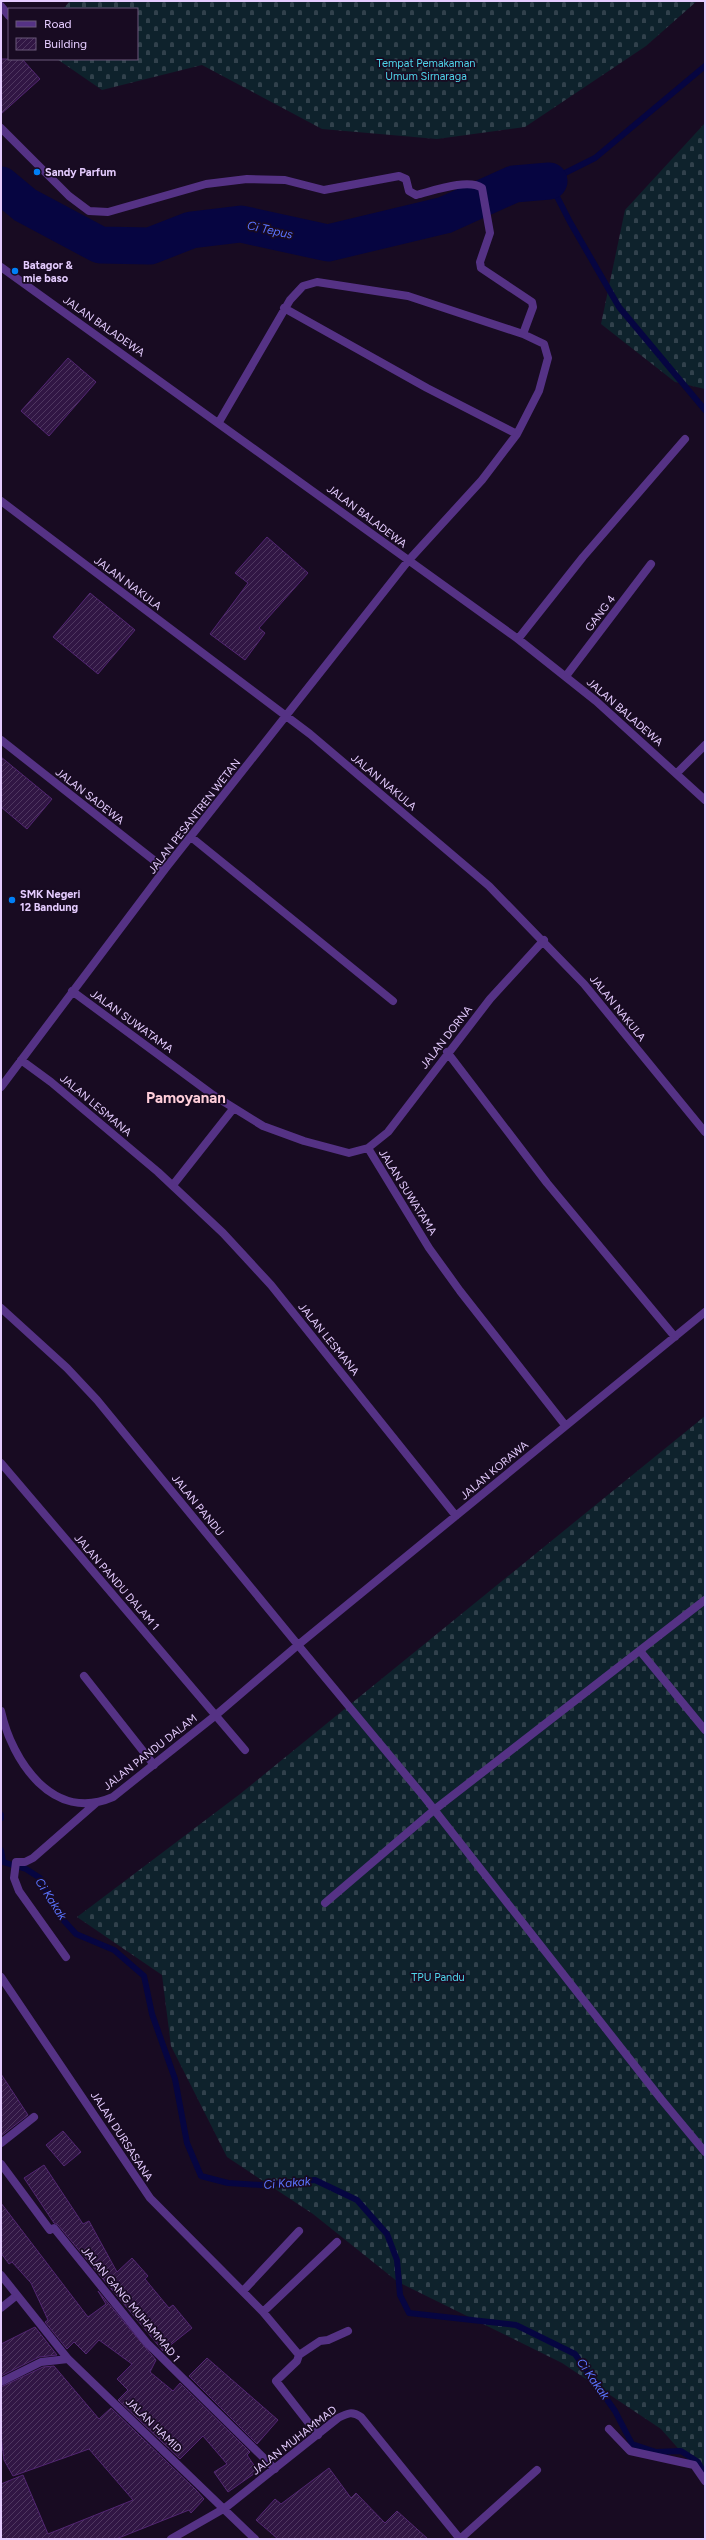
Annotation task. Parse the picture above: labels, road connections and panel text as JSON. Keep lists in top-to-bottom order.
{
  "streets": {
    "street": [
      "JALAN BALADEWA",
      "JALAN NAKULA",
      "GANG 4",
      "JALAN SADEWA",
      "JALAN PESANTREN WETAN",
      "JALAN SUWATAMA",
      "JALAN DORNA",
      "JALAN LESMANA",
      "JALAN KORAWA",
      "JALAN PANDU",
      "JALAN PANDU DALAM 1",
      "JALAN PANDU DALAM",
      "JALAN DURSASANA",
      "JALAN GANG MUHAMMAD 1",
      "JALAN HAMID",
      "JALAN MUHAMMAD"
    ]
  },
  "crossings": [
    ["JALAN BALADEWA", "GANG 4"],
    ["JALAN BALADEWA", "JALAN PESANTREN WETAN"],
    ["JALAN NAKULA", "JALAN PESANTREN WETAN"],
    ["JALAN NAKULA", "JALAN DORNA"],
    ["JALAN SADEWA", "JALAN PESANTREN WETAN"],
    ["JALAN PESANTREN WETAN", "JALAN SUWATAMA"],
    ["JALAN PESANTREN WETAN", "JALAN LESMANA"],
    ["JALAN SUWATAMA", "JALAN DORNA"],
    ["JALAN SUWATAMA", "JALAN KORAWA"],
    ["JALAN LESMANA", "JALAN KORAWA"],
    ["JALAN KORAWA", "JALAN PANDU"],
    ["JALAN PANDU DALAM 1", "JALAN PANDU DALAM"],
    ["JALAN GANG MUHAMMAD 1", "JALAN MUHAMMAD"],
    ["JALAN HAMID", "JALAN MUHAMMAD"]
  ],
  "districts": ["Pamoyanan"],
  "water": ["Ci Tepus", "Ci Kakak"],
  "parks": ["Tempat Pemakaman Umum Sirnaraga", "TPU Pandu"],
  "places": ["Sandy Parfum", "Batagor & mie baso", "SMK Negeri 12 Bandung"],
  "legend": ["Road", "Building"]
}
